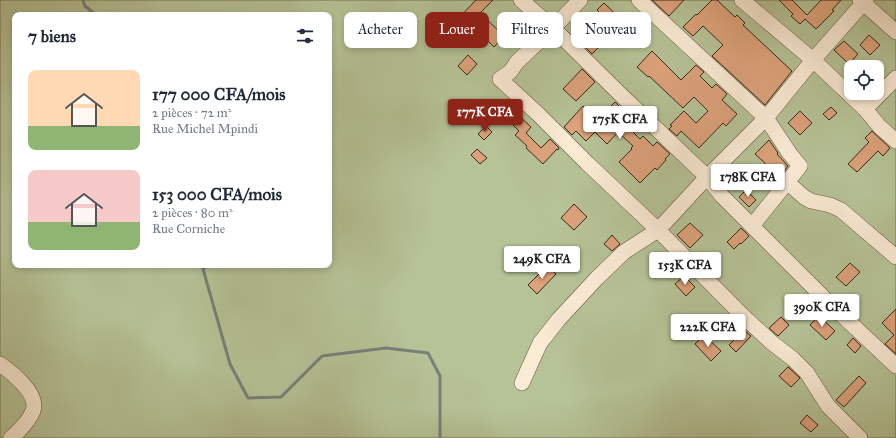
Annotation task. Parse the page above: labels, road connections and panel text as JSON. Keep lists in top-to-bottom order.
{
  "page": {
    "chip": [
      "Acheter",
      "Louer",
      "Filtres",
      "Nouveau"
    ],
    "heading": "7 biens",
    "list": [
      {
        "name": "177 000 CFA/mois",
        "note": "2 pièces · 72 m² · Rue Michel Mpindi"
      },
      {
        "name": "153 000 CFA/mois",
        "note": "2 pièces · 80 m² · Rue Corniche"
      }
    ],
    "price": [
      "177K CFA",
      "175K CFA",
      "178K CFA",
      "249K CFA",
      "153K CFA",
      "390K CFA",
      "222K CFA"
    ]
  }
}
